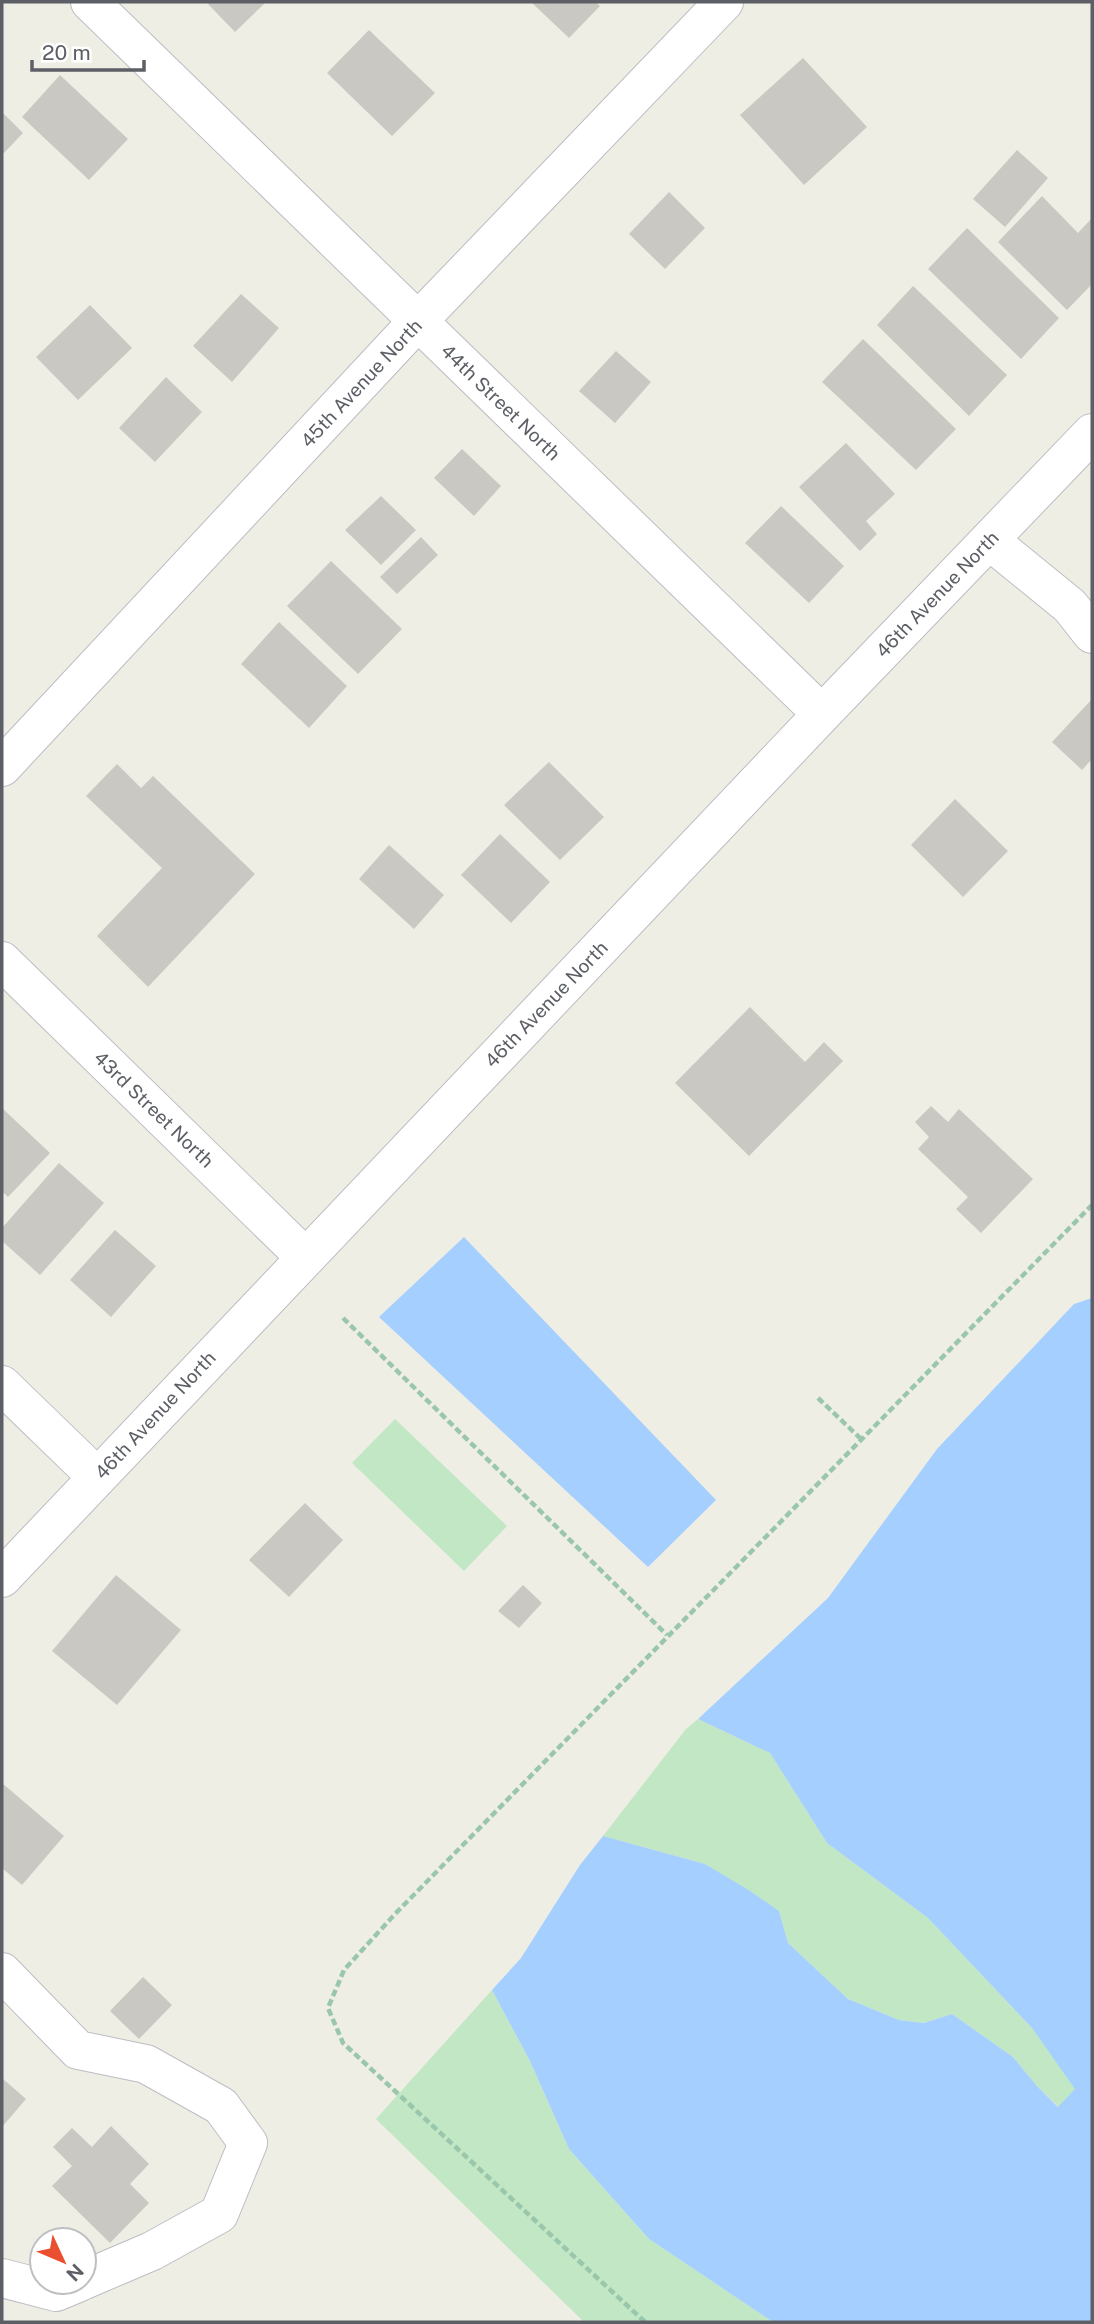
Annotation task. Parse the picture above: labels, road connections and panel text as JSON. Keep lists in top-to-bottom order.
{
  "streets": {
    "street": [
      "45th Avenue North",
      "44th Street North",
      "46th Avenue North",
      "43rd Street North"
    ]
  },
  "crossings": [
    ["45th Avenue North", "44th Street North"],
    ["44th Street North", "46th Avenue North"],
    ["46th Avenue North", "43rd Street North"]
  ],
  "scale_bar": "20 m",
  "north": "bottom right"
}
